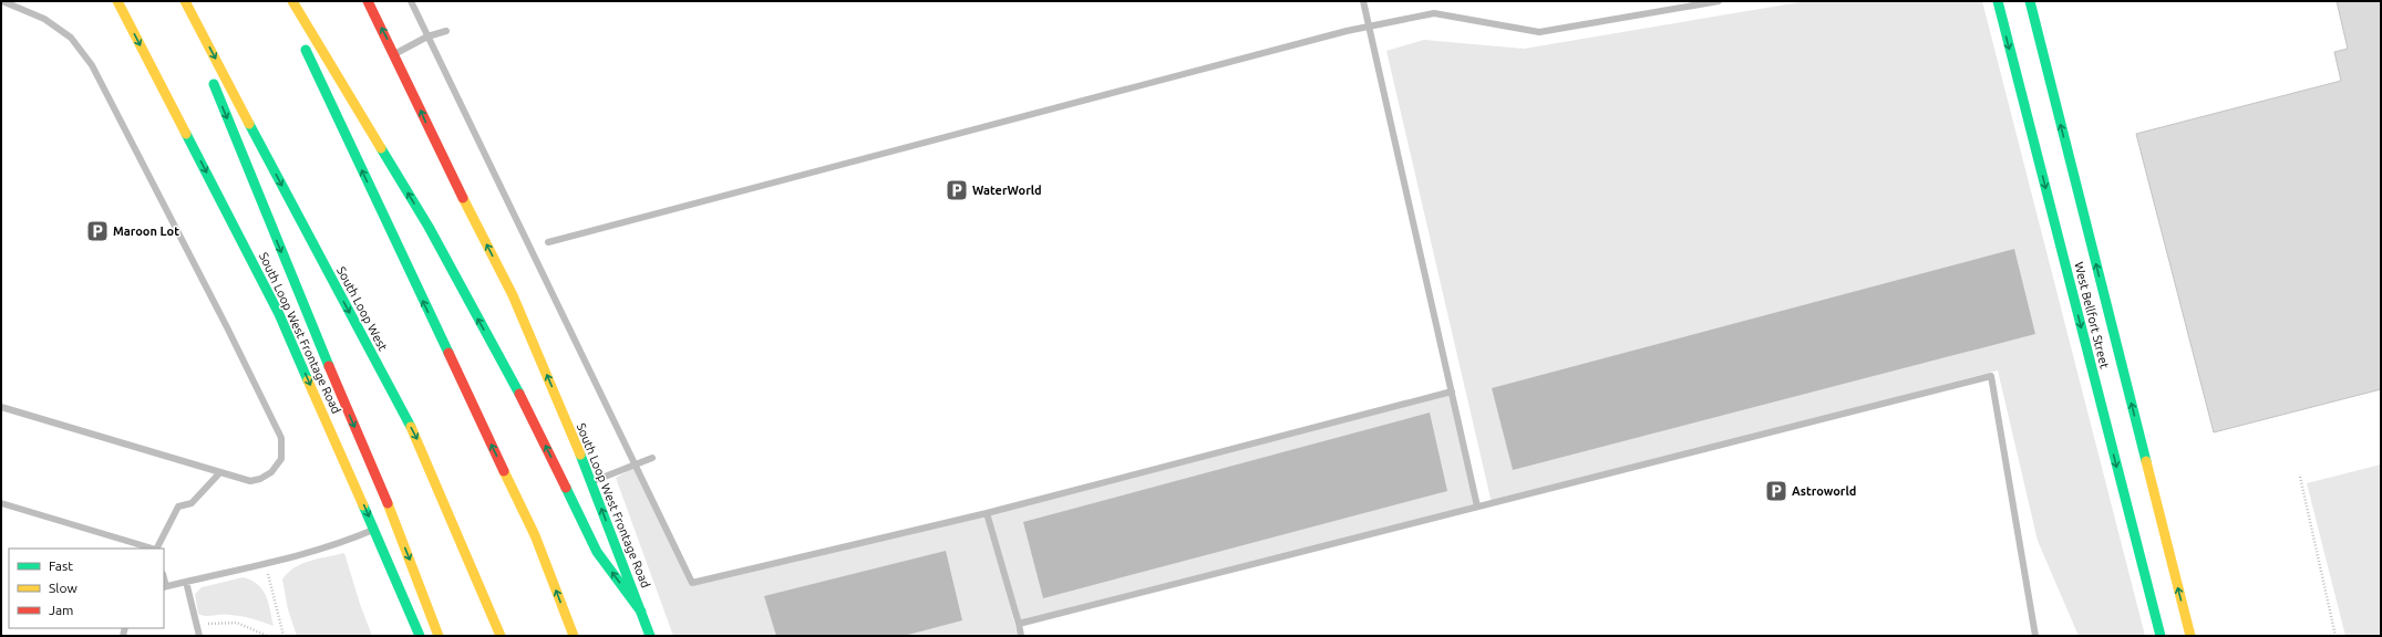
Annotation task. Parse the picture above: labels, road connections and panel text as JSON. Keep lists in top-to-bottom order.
{
  "streets": {
    "main road": ["South Loop West", "West Bellfort Street", "South Loop West Frontage Road"]
  },
  "places": {
    "parking": ["WaterWorld", "Maroon Lot", "Astroworld"]
  },
  "legend": ["Fast", "Slow", "Jam"]
}
